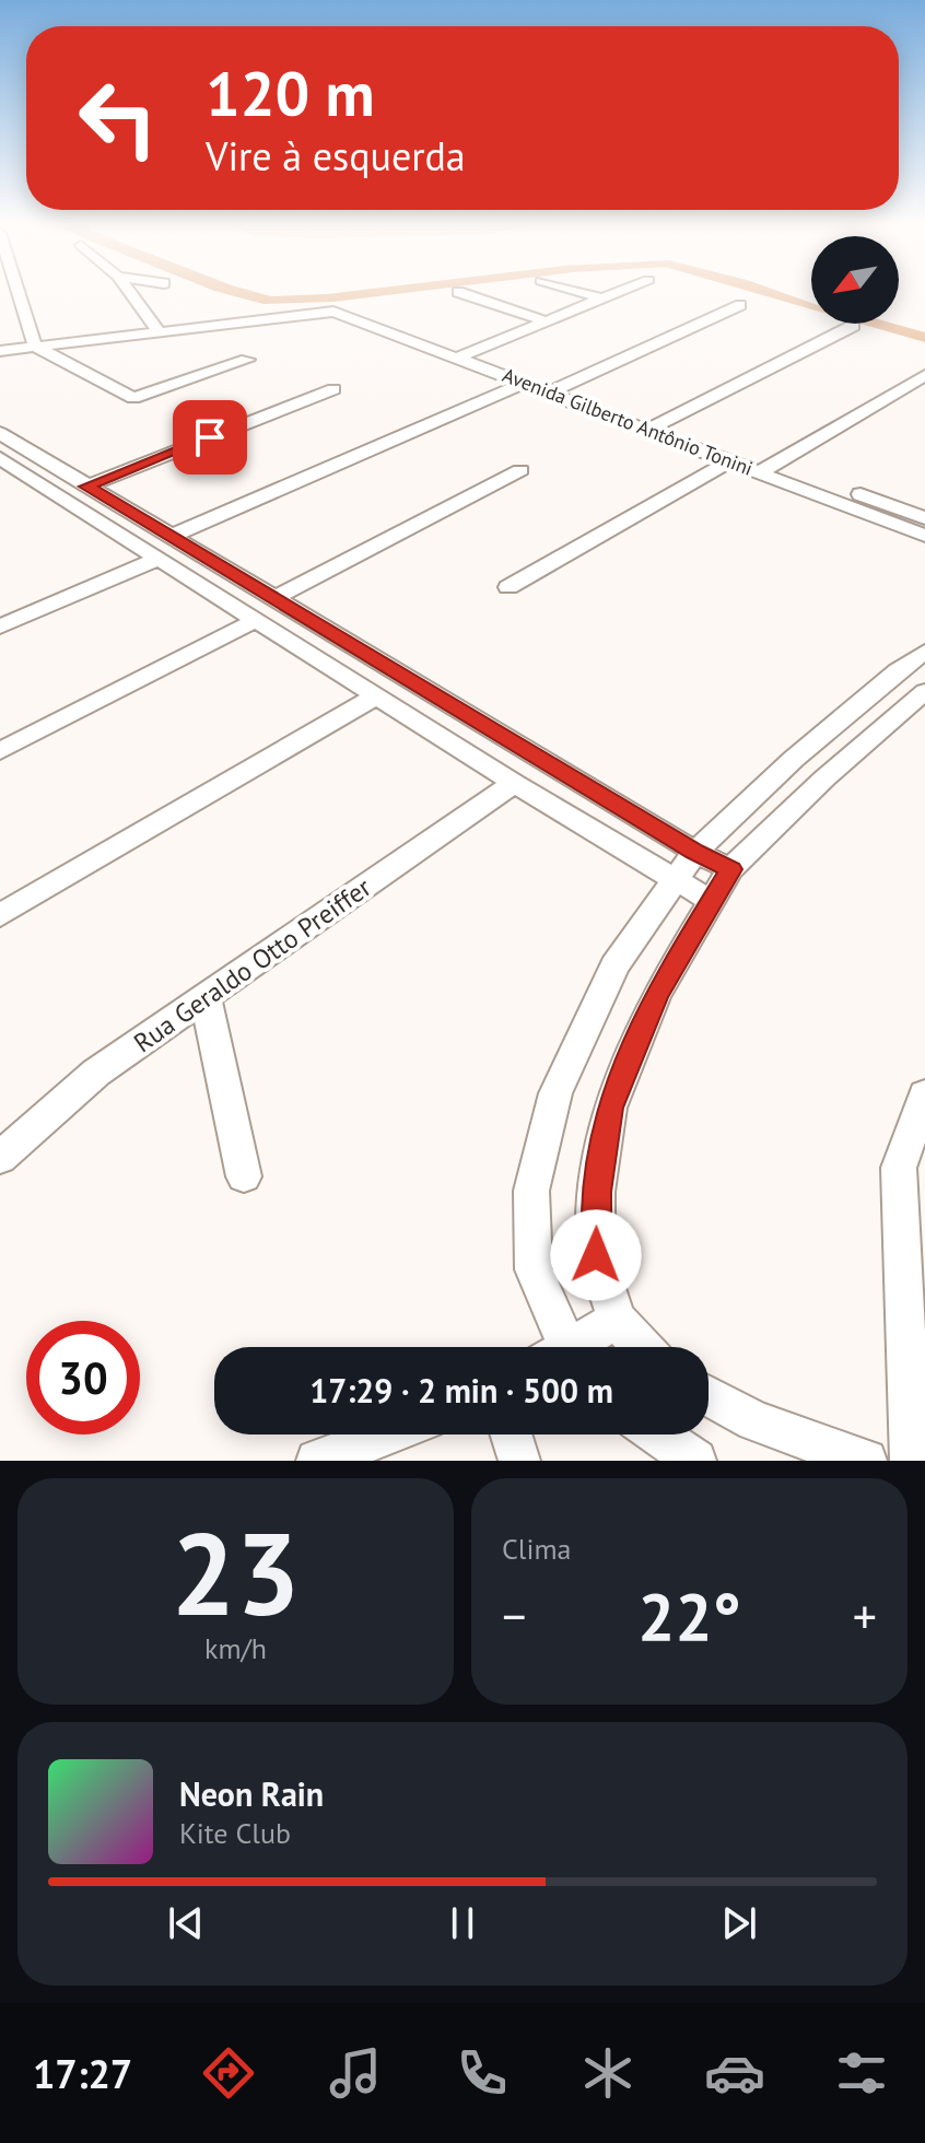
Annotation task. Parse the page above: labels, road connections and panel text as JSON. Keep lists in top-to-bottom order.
{
  "streets": {
    "street": ["Avenida Gilberto Antônio Tonini", "Rua Geraldo Otto Preiffer"]
  },
  "north": "bottom left",
  "page": {
    "turn": ["120 m", "Vire à esquerda"],
    "limit": "30",
    "trip": "17:29 · 2 min · 500 m",
    "tile": [
      ["23", "km/h"],
      "Clima"
    ],
    "heat": ["−", "22°", "+"],
    "song": ["Neon Rain", "Kite Club"],
    "tabs": "17:27"
  }
}
